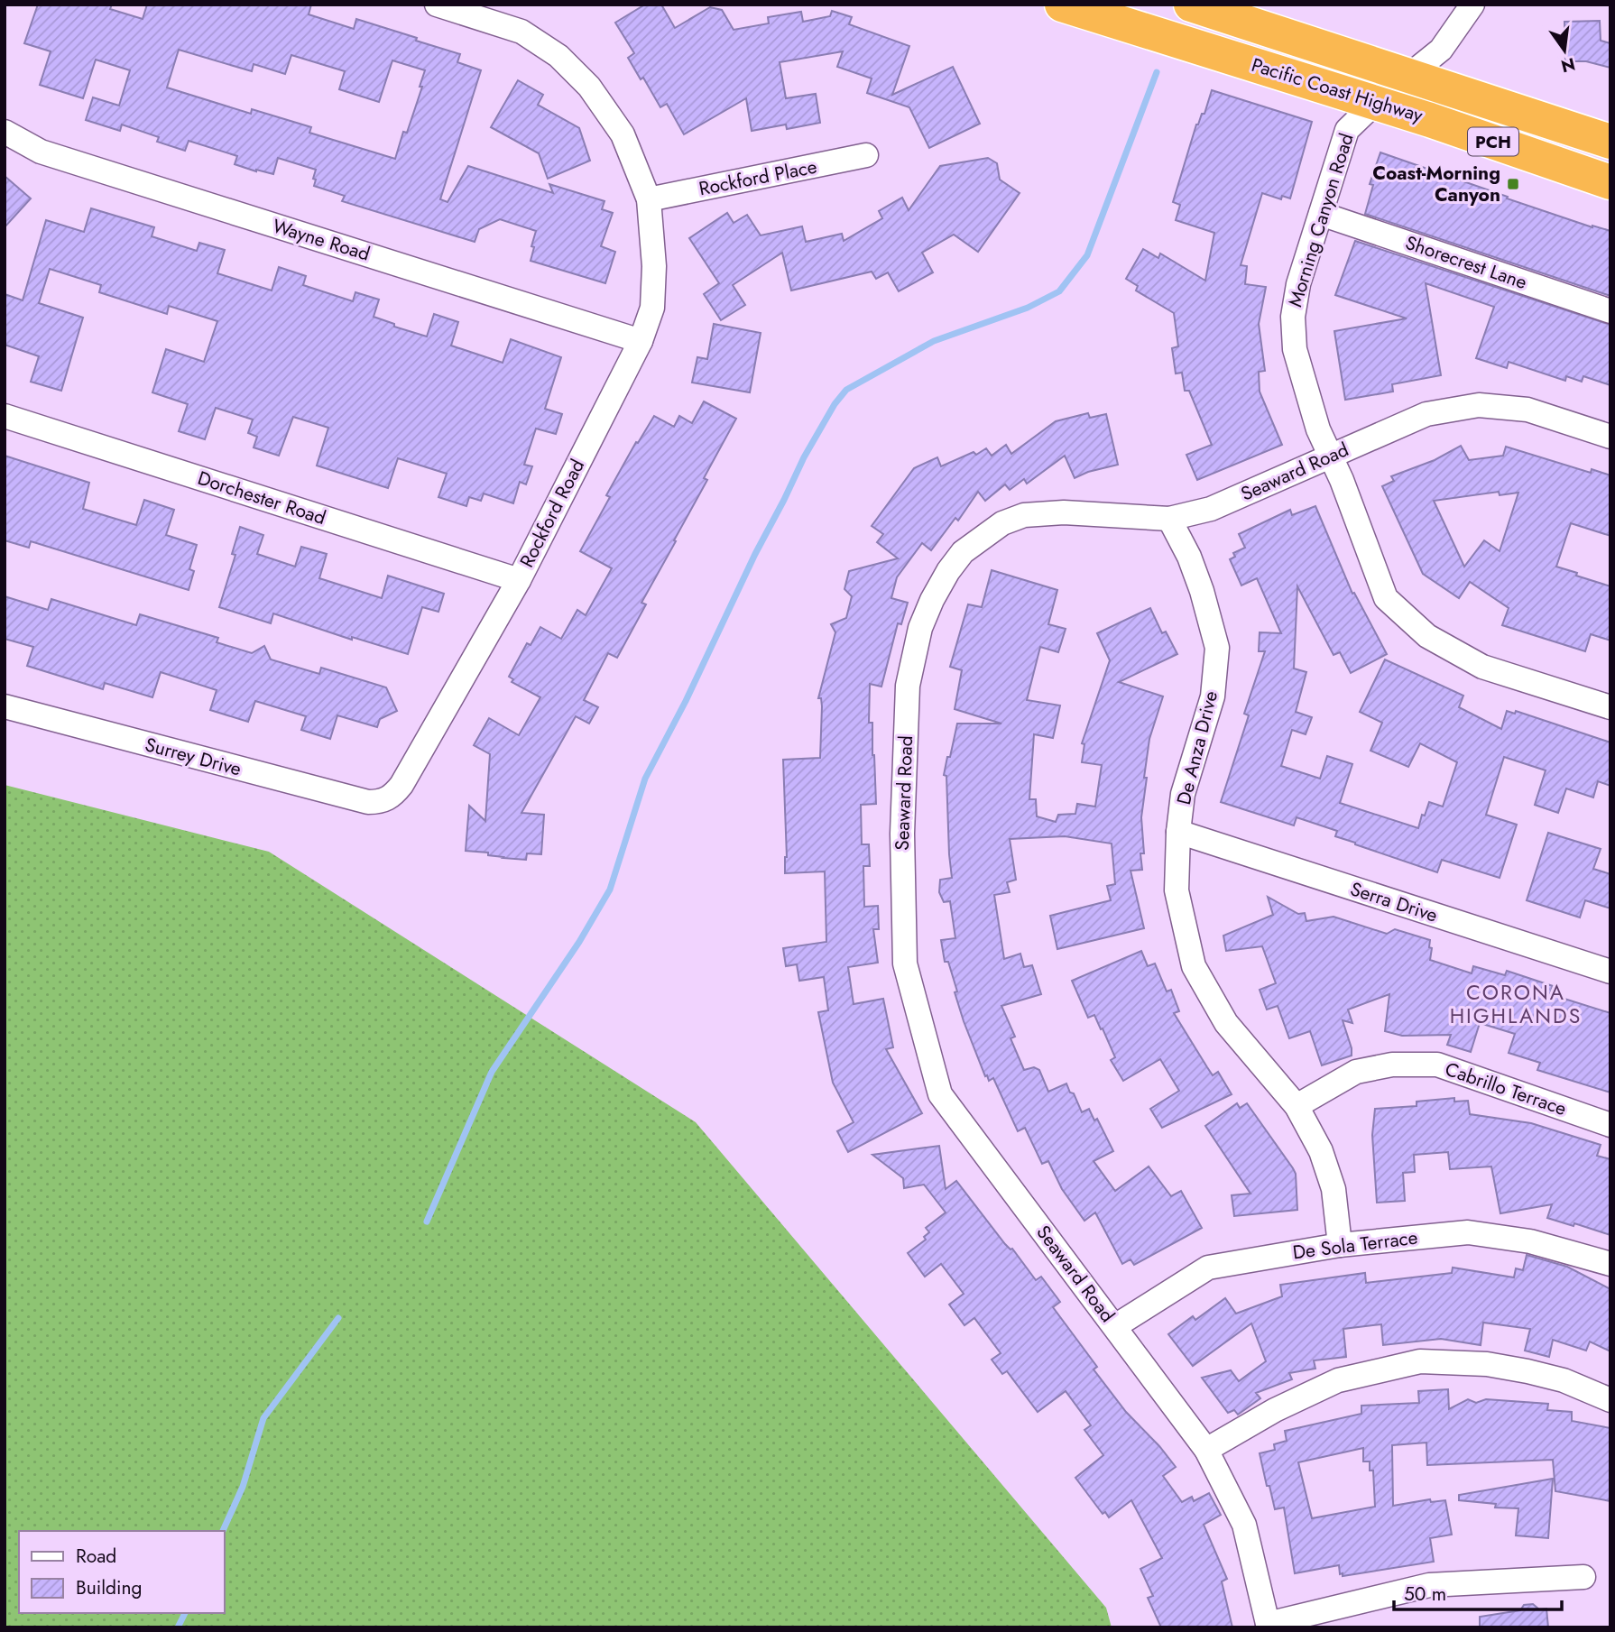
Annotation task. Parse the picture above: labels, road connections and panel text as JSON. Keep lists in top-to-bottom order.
{
  "streets": {
    "highway": ["Pacific Coast Highway", "PCH"],
    "street": [
      "Rockford Place",
      "Morning Canyon Road",
      "Wayne Road",
      "Shorecrest Lane",
      "Seaward Road",
      "Dorchester Road",
      "Rockford Road",
      "De Anza Drive",
      "Surrey Drive",
      "Serra Drive",
      "Cabrillo Terrace",
      "De Sola Terrace"
    ]
  },
  "crossings": [
    ["Pacific Coast Highway", "Morning Canyon Road"],
    ["Rockford Place", "Rockford Road"],
    ["Morning Canyon Road", "Shorecrest Lane"],
    ["Morning Canyon Road", "Seaward Road"],
    ["Wayne Road", "Rockford Road"],
    ["Seaward Road", "De Anza Drive"],
    ["Seaward Road", "De Sola Terrace"],
    ["Dorchester Road", "Rockford Road"],
    ["Rockford Road", "Surrey Drive"],
    ["De Anza Drive", "Serra Drive"],
    ["De Anza Drive", "Cabrillo Terrace"],
    ["De Anza Drive", "De Sola Terrace"]
  ],
  "districts": ["CORONA HIGHLANDS"],
  "places": {
    "transit": ["Coast-Morning Canyon"]
  },
  "legend": ["Road", "Building"],
  "scale_bar": "50 m",
  "north": "bottom"
}
